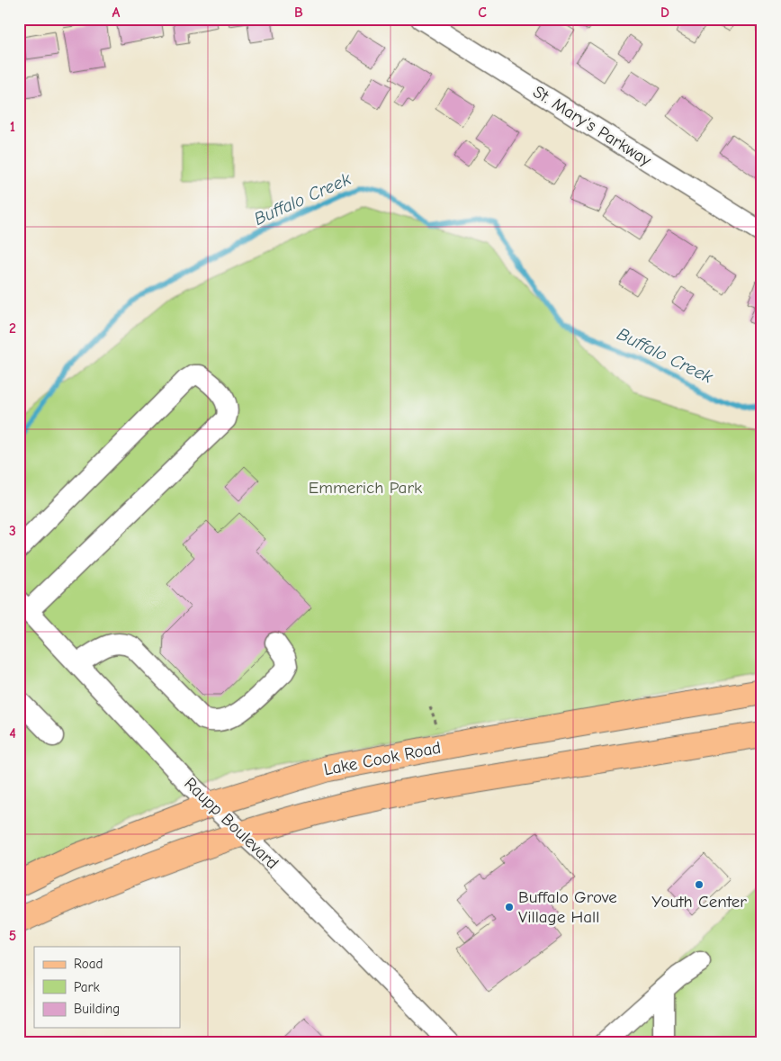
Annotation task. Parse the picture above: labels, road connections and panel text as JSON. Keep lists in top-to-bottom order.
{
  "streets": {
    "main road": ["Lake Cook Road"],
    "street": ["St. Mary's Parkway", "Raupp Boulevard"]
  },
  "crossings": [
    ["Lake Cook Road", "Raupp Boulevard"]
  ],
  "water": ["Buffalo Creek"],
  "parks": ["Emmerich Park"],
  "places": ["Youth Center", "Buffalo Grove Village Hall"],
  "legend": ["Road", "Park", "Building"],
  "grid": {
    "columns": [
      "A",
      "B",
      "C",
      "D"
    ],
    "rows": [
      "1",
      "2",
      "3",
      "4",
      "5"
    ]
  }
}
